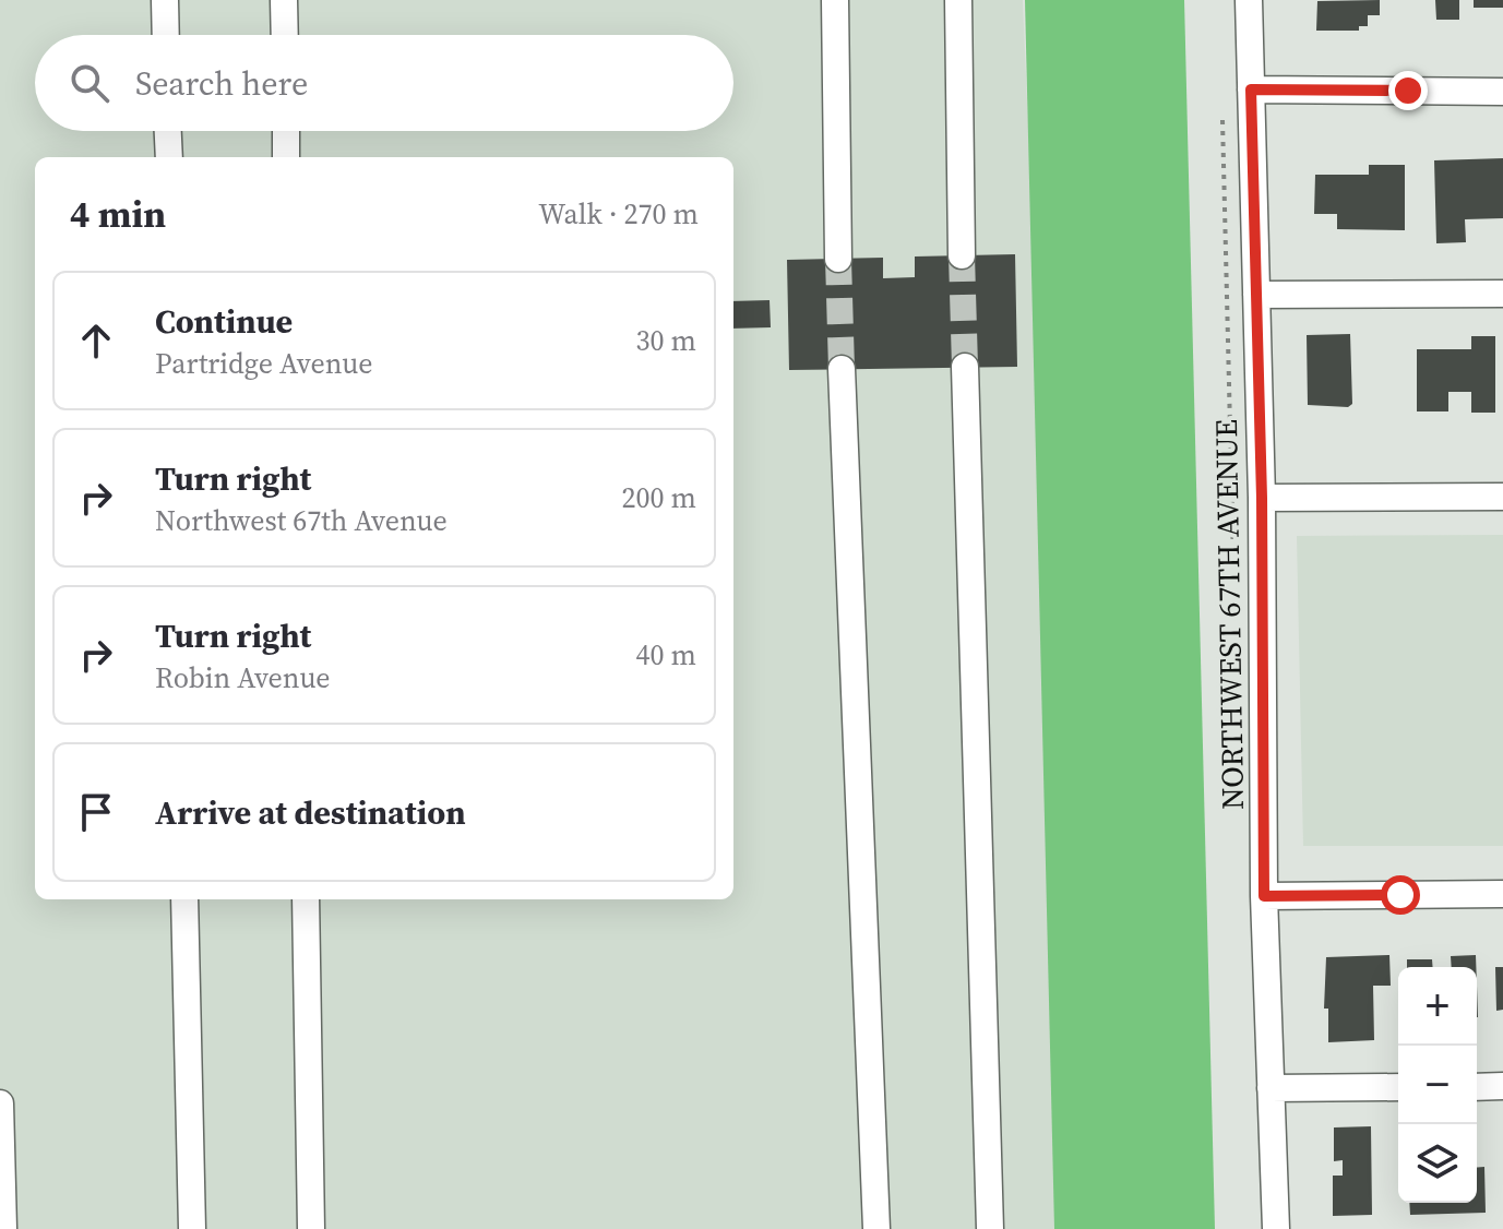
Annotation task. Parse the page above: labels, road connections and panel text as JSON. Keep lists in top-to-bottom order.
{
  "streets": {
    "street": ["NORTHWEST 67TH AVENUE"]
  },
  "page": {
    "search": "Search here",
    "heading": ["4 min", "Walk · 270 m"],
    "list": [
      ["Continue", "Partridge Avenue", "30 m"],
      ["Turn right", "Northwest 67th Avenue", "200 m"],
      ["Turn right", "Robin Avenue", "40 m"],
      "Arrive at destination"
    ],
    "map_buttons": ["+", "−"]
  }
}
